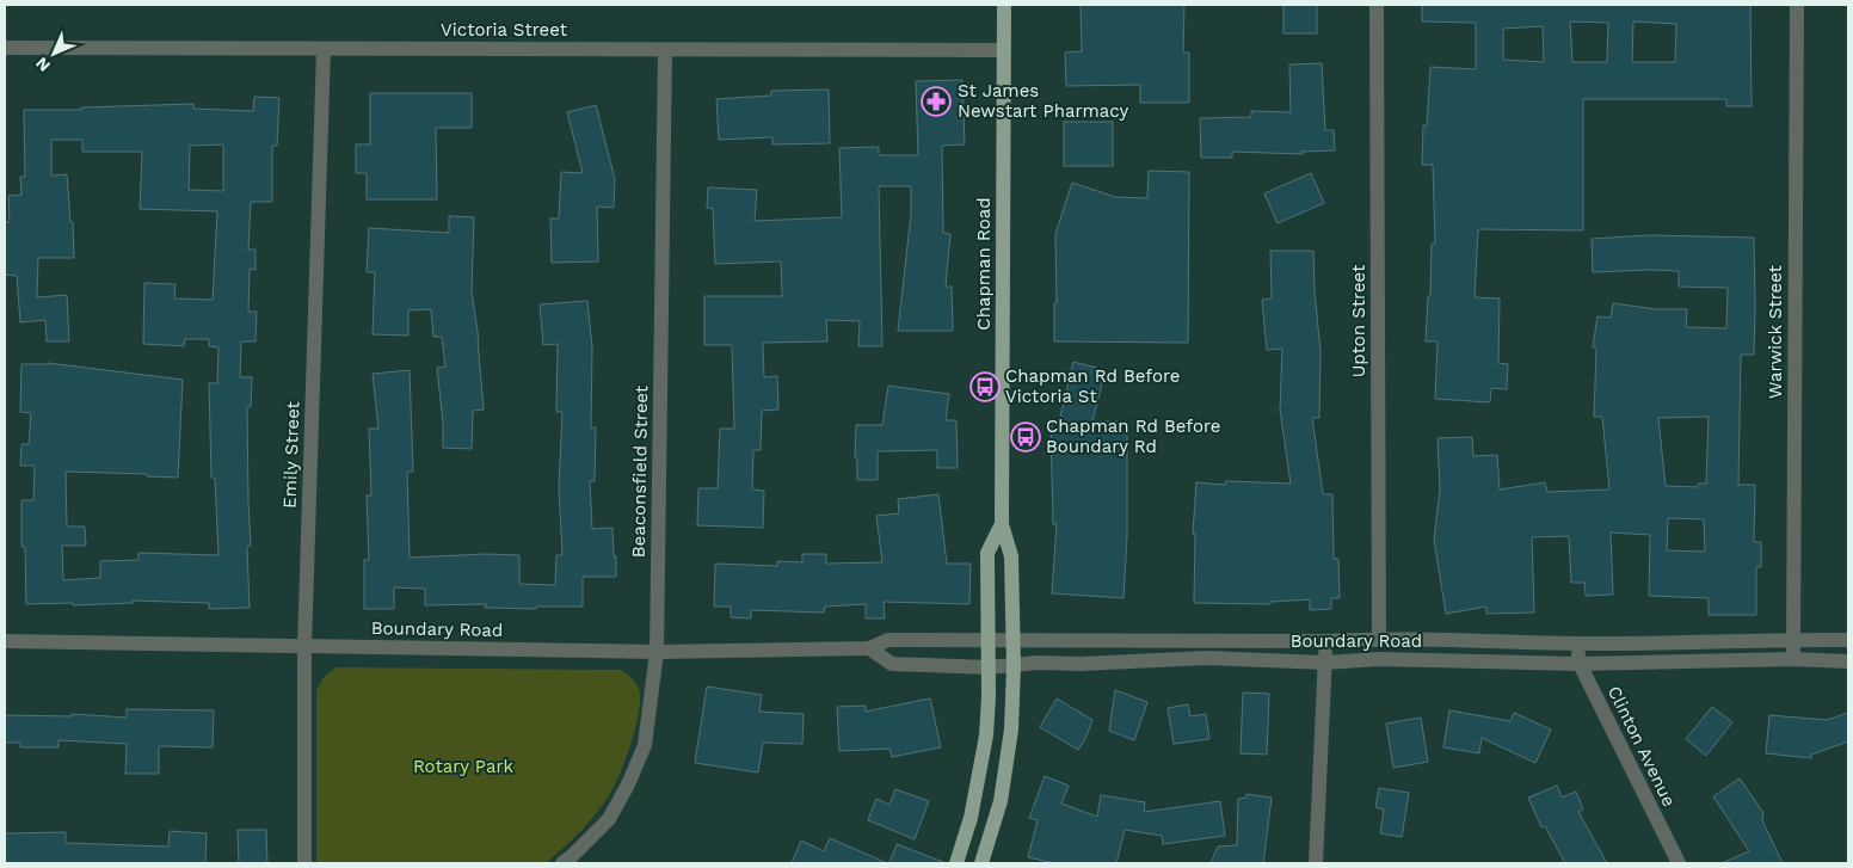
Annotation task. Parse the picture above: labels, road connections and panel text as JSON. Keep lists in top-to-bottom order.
{
  "streets": {
    "main road": ["Chapman Road"],
    "street": [
      "Victoria Street",
      "Upton Street",
      "Warwick Street",
      "Emily Street",
      "Beaconsfield Street",
      "Boundary Road",
      "Clinton Avenue"
    ]
  },
  "crossings": [
    ["Victoria Street", "Chapman Road"],
    ["Victoria Street", "Emily Street"],
    ["Victoria Street", "Beaconsfield Street"],
    ["Chapman Road", "Boundary Road"],
    ["Upton Street", "Boundary Road"],
    ["Warwick Street", "Boundary Road"],
    ["Emily Street", "Boundary Road"],
    ["Beaconsfield Street", "Boundary Road"],
    ["Boundary Road", "Clinton Avenue"]
  ],
  "parks": ["Rotary Park"],
  "places": {
    "pharmacy": ["St James Newstart Pharmacy"],
    "bus stop": ["Chapman Rd Before Victoria St", "Chapman Rd Before Boundary Rd"]
  },
  "north": "bottom left"
}
